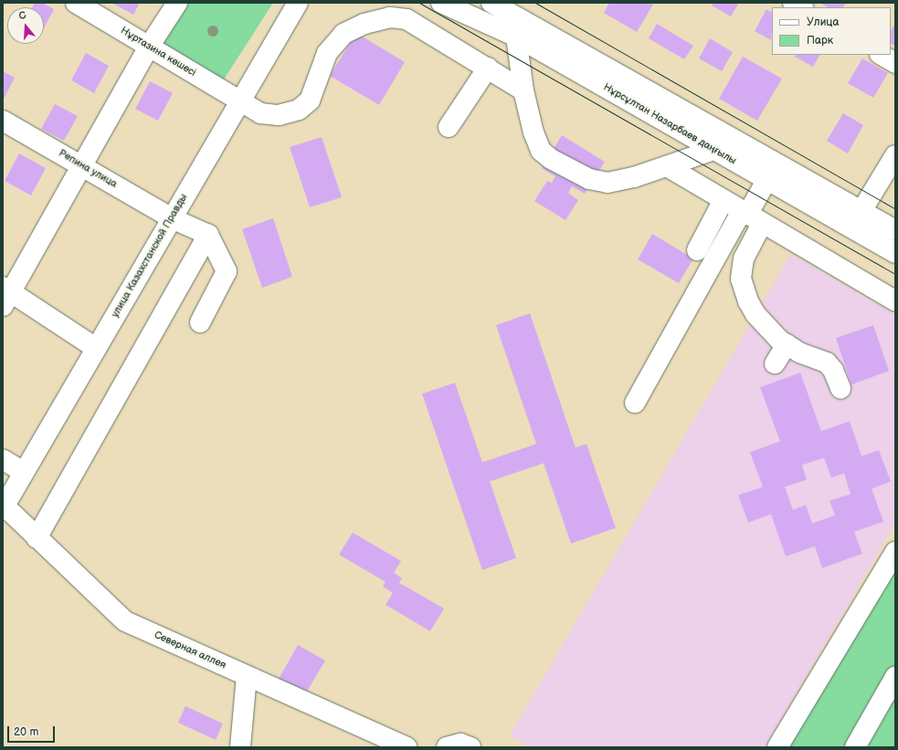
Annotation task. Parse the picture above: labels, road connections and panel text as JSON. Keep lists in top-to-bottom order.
{
  "streets": {
    "street": [
      "Нұртазина көшесі",
      "Нұрсұлтан Назарбаев даңғылы",
      "Репина улица",
      "улица Казахстанской Правды",
      "Северная аллея"
    ]
  },
  "crossings": [
    ["Нұртазина көшесі", "улица Казахстанской Правды"],
    ["Репина улица", "улица Казахстанской Правды"],
    ["улица Казахстанской Правды", "Северная аллея"]
  ],
  "legend": ["Улица", "Парк"],
  "scale_bar": "20 m",
  "north": "top"
}
